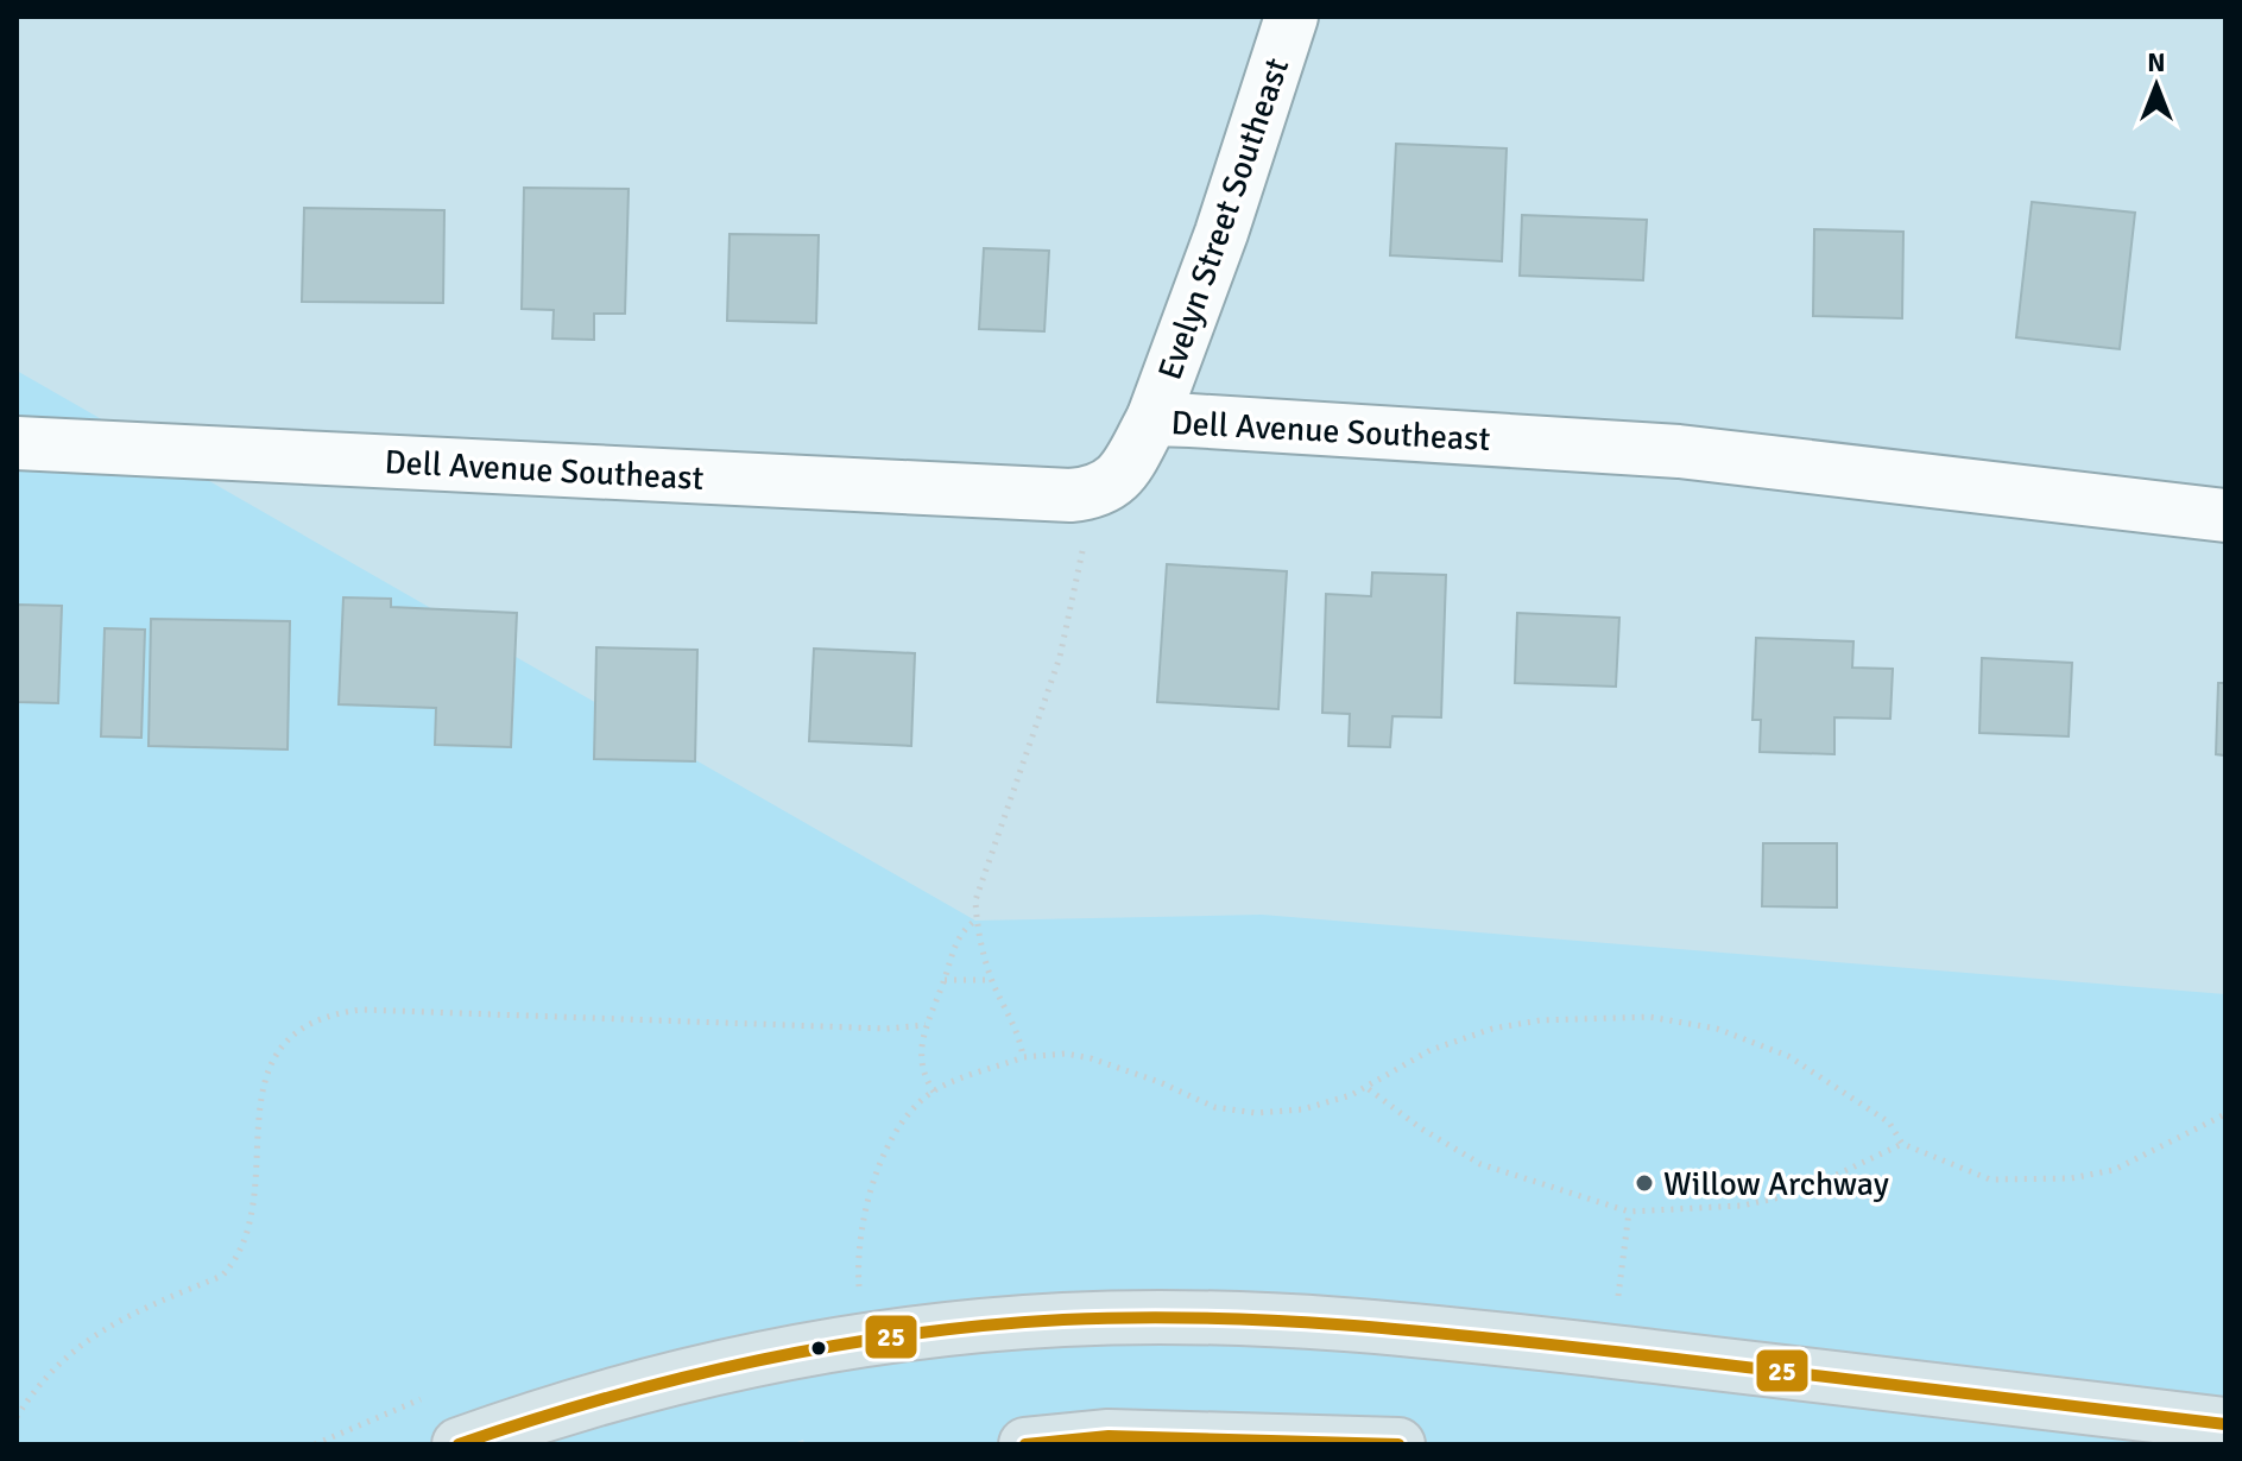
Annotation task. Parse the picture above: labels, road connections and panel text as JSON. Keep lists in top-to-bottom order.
{
  "streets": {
    "street": ["Evelyn Street Southeast", "Dell Avenue Southeast"]
  },
  "crossings": [
    ["Evelyn Street Southeast", "Dell Avenue Southeast"]
  ],
  "places": ["Willow Archway"],
  "lines": ["transit line 25"],
  "north": "top"
}
